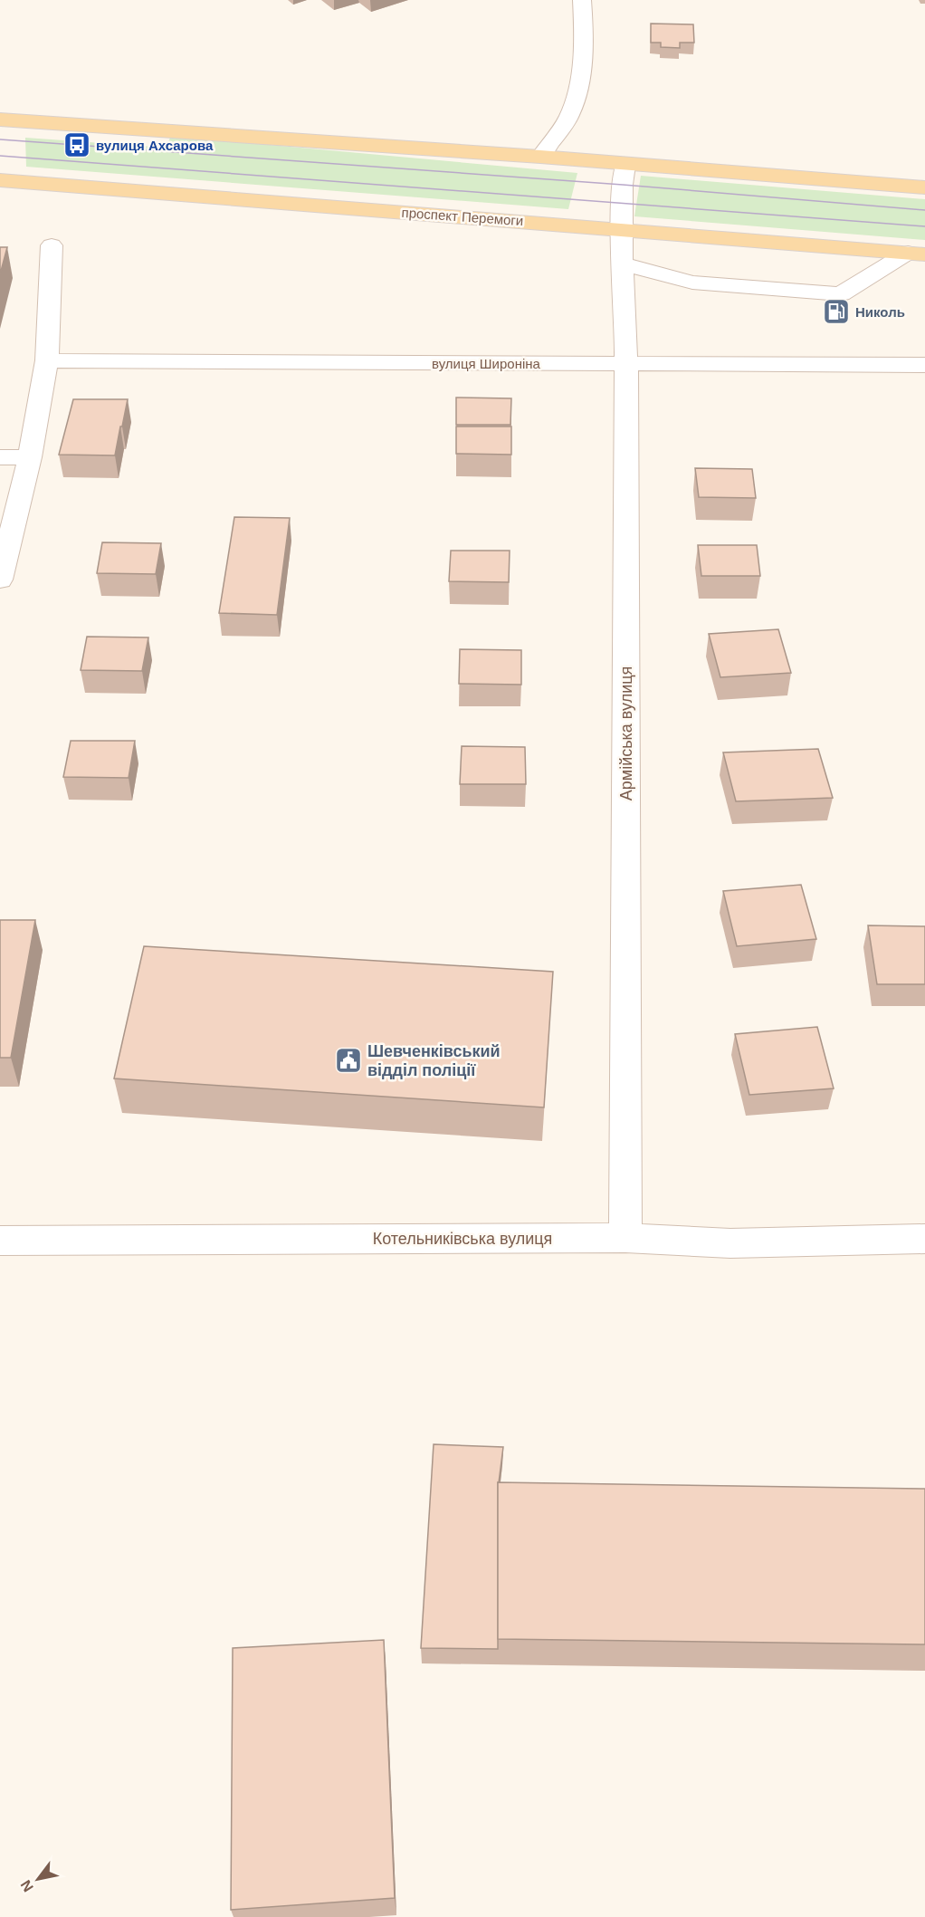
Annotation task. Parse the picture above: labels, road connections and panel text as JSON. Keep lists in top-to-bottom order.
{
  "streets": {
    "main road": ["проспект Перемоги"],
    "street": ["вулиця Широніна", "Армійська вулиця", "Котельниківська вулиця"]
  },
  "crossings": [
    ["проспект Перемоги", "Армійська вулиця"],
    ["вулиця Широніна", "Армійська вулиця"],
    ["Армійська вулиця", "Котельниківська вулиця"]
  ],
  "places": {
    "bus stop": ["вулиця Ахсарова"],
    "fuel station": ["Николь"],
    "public building": ["Шевченківський відділ поліції"]
  },
  "north": "bottom left"
}
